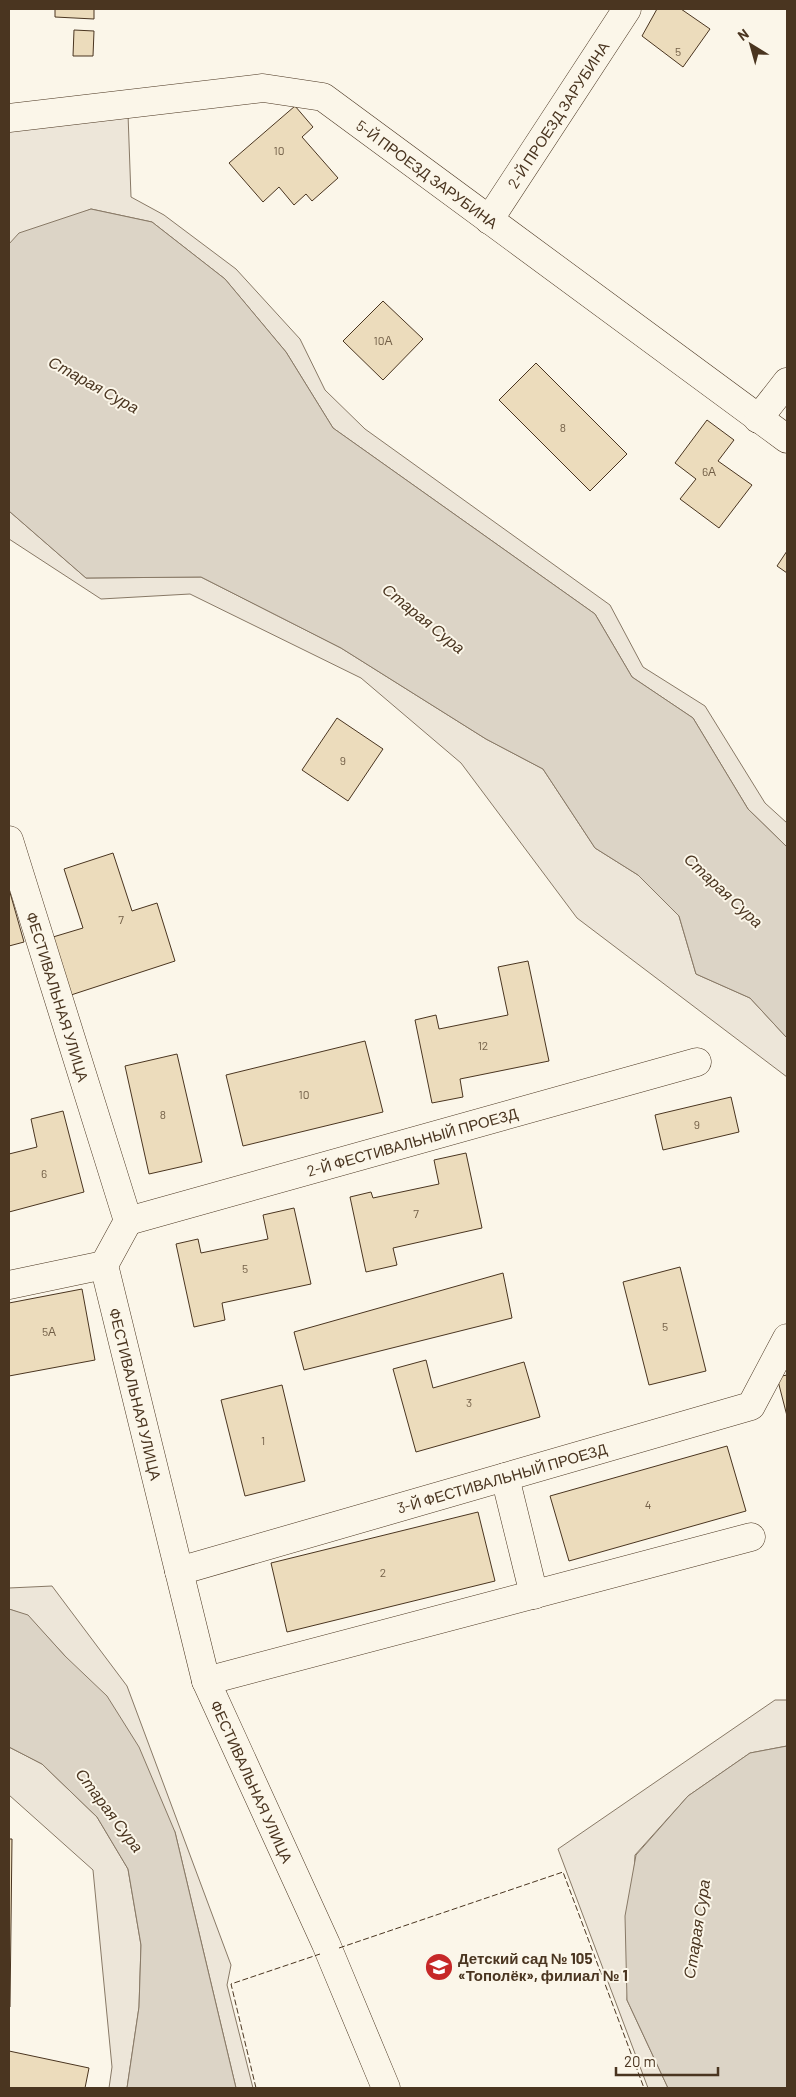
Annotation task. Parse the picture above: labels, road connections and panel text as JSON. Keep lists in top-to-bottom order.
{
  "streets": {
    "street": [
      "2-Й ПРОЕЗД ЗАРУБИНА",
      "5-Й ПРОЕЗД ЗАРУБИНА",
      "ФЕСТИВАЛЬНАЯ УЛИЦА",
      "2-Й ФЕСТИВАЛЬНЫЙ ПРОЕЗД",
      "3-Й ФЕСТИВАЛЬНЫЙ ПРОЕЗД"
    ]
  },
  "crossings": [
    ["2-Й ПРОЕЗД ЗАРУБИНА", "5-Й ПРОЕЗД ЗАРУБИНА"],
    ["ФЕСТИВАЛЬНАЯ УЛИЦА", "2-Й ФЕСТИВАЛЬНЫЙ ПРОЕЗД"],
    ["ФЕСТИВАЛЬНАЯ УЛИЦА", "3-Й ФЕСТИВАЛЬНЫЙ ПРОЕЗД"]
  ],
  "water": ["Старая Сура"],
  "places": {
    "school or university": ["Детский сад № 105 «Тополёк», филиал № 1"]
  },
  "house_numbers": [
    "5",
    "10",
    "10А",
    "8",
    "6А",
    "9",
    "7",
    "12",
    "10",
    "8",
    "9",
    "6",
    "7",
    "5",
    "5",
    "5А",
    "3",
    "1",
    "4",
    "2"
  ],
  "scale_bar": "20 m",
  "north": "top left"
}
